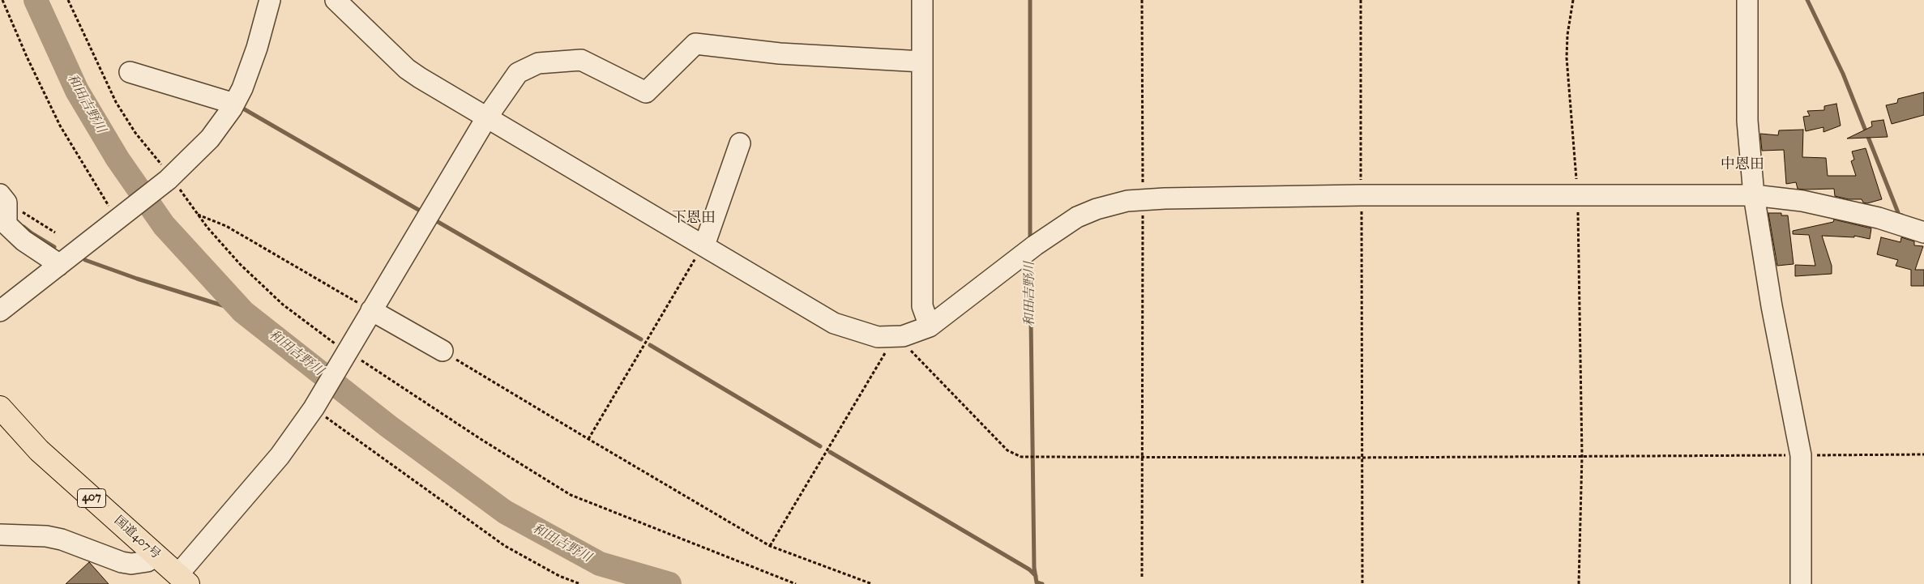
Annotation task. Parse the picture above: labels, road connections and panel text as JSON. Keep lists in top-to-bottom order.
{
  "streets": {
    "highway": ["407", "国道407号"]
  },
  "districts": ["中恩田", "下恩田"],
  "water": ["和田吉野川"]
}
